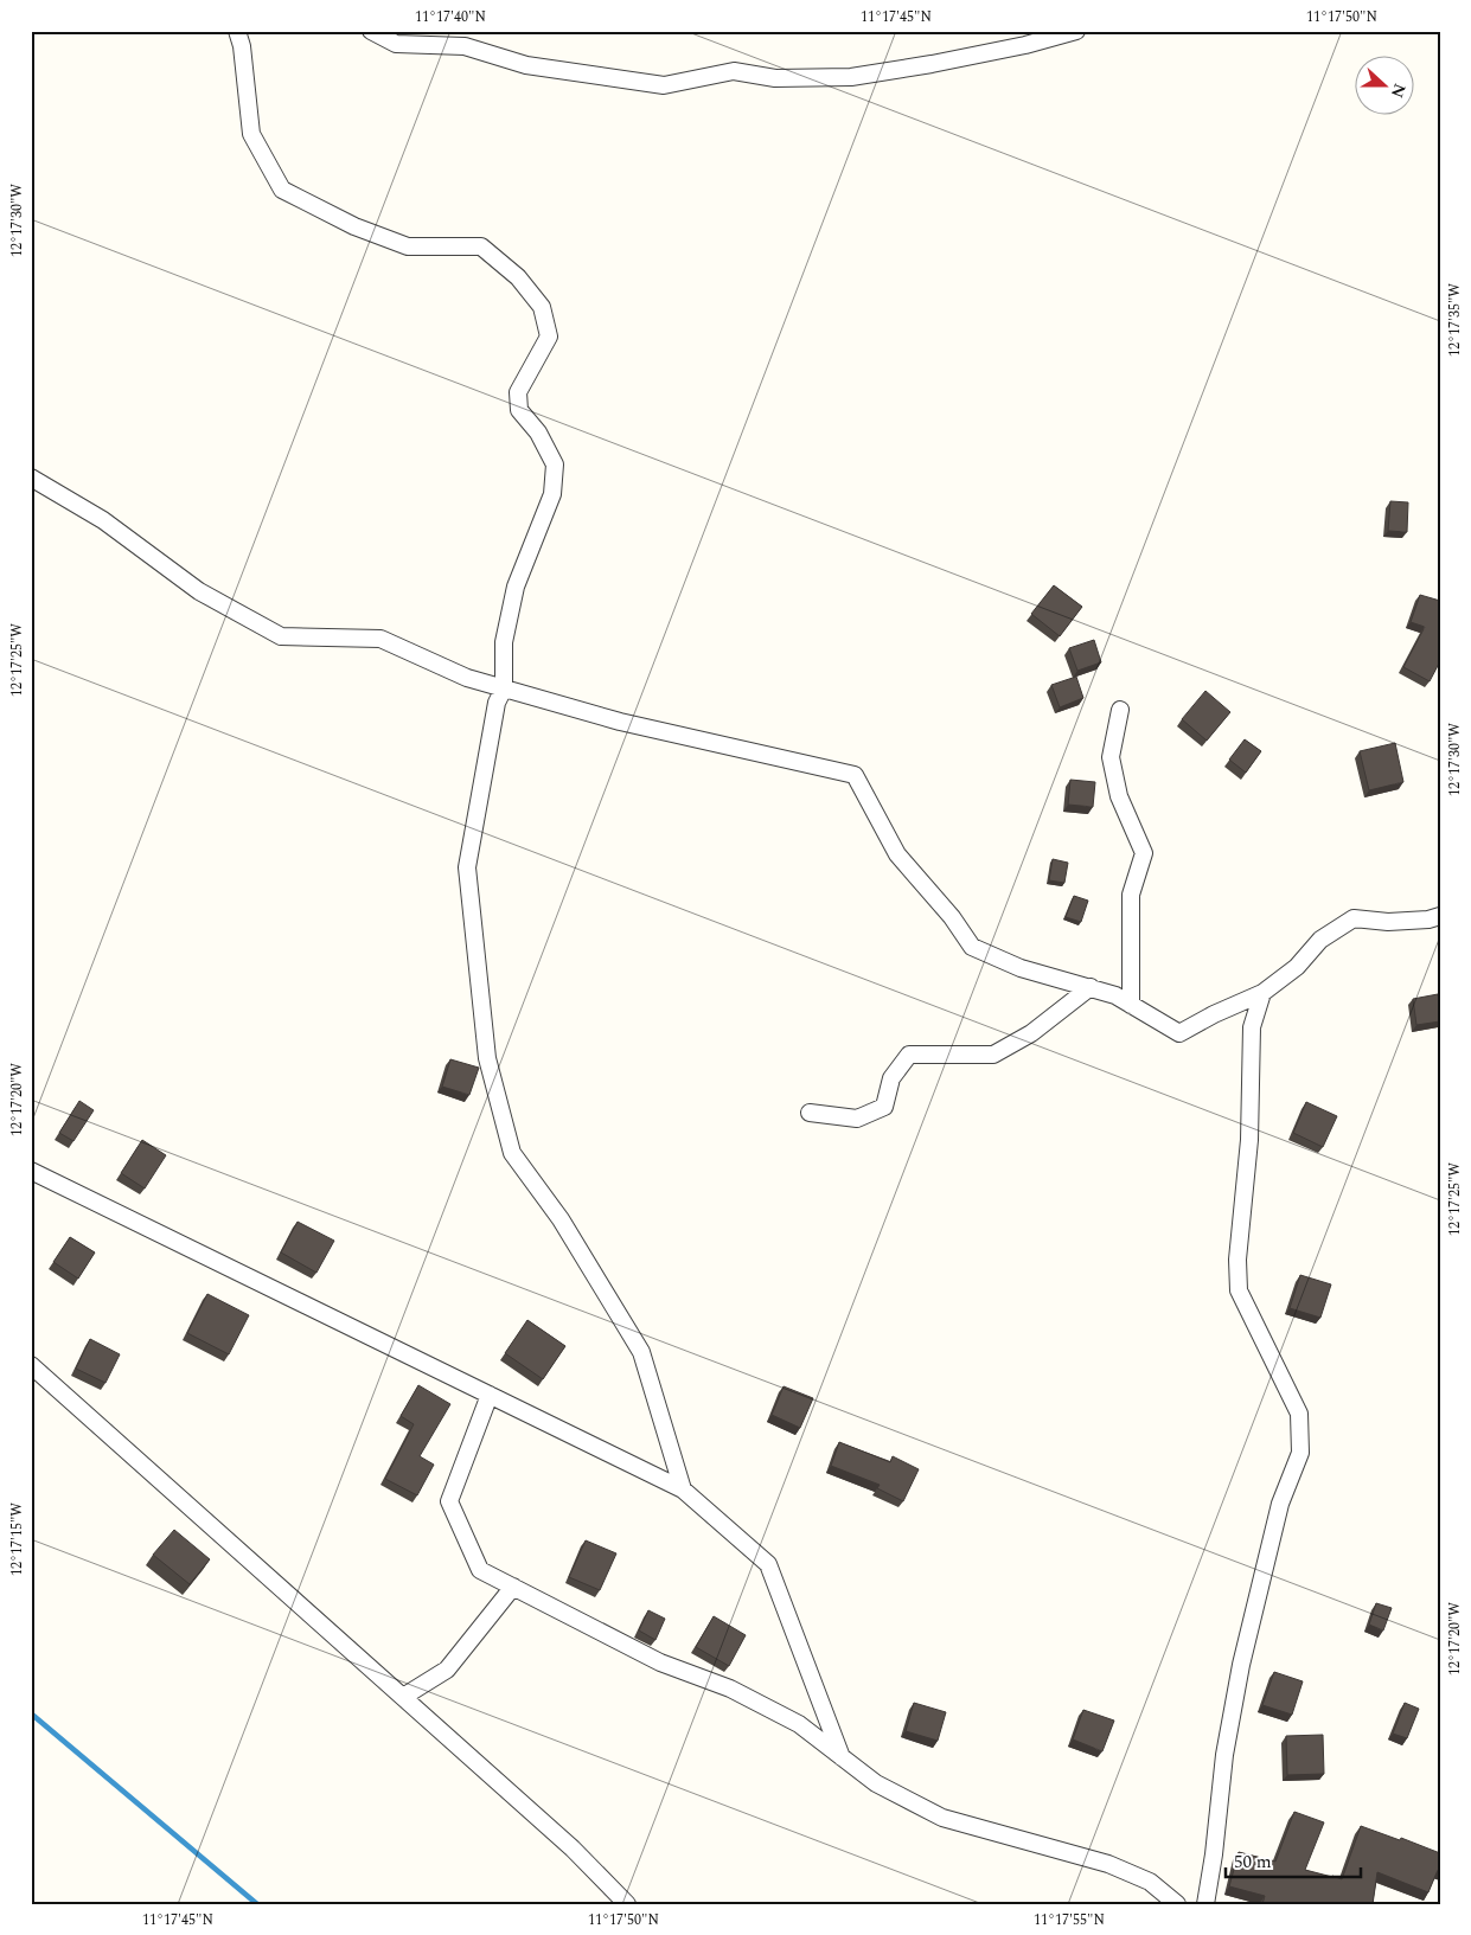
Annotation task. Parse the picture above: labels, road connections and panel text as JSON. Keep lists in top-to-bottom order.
{
  "scale_bar": "50 m",
  "north": "right",
  "coordinates": [
    "11°17'40\"N",
    "11°17'45\"N",
    "11°17'50\"N",
    "12°17'30\"W",
    "12°17'35\"W",
    "12°17'25\"W",
    "12°17'20\"W",
    "12°17'15\"W",
    "11°17'55\"N"
  ]
}
